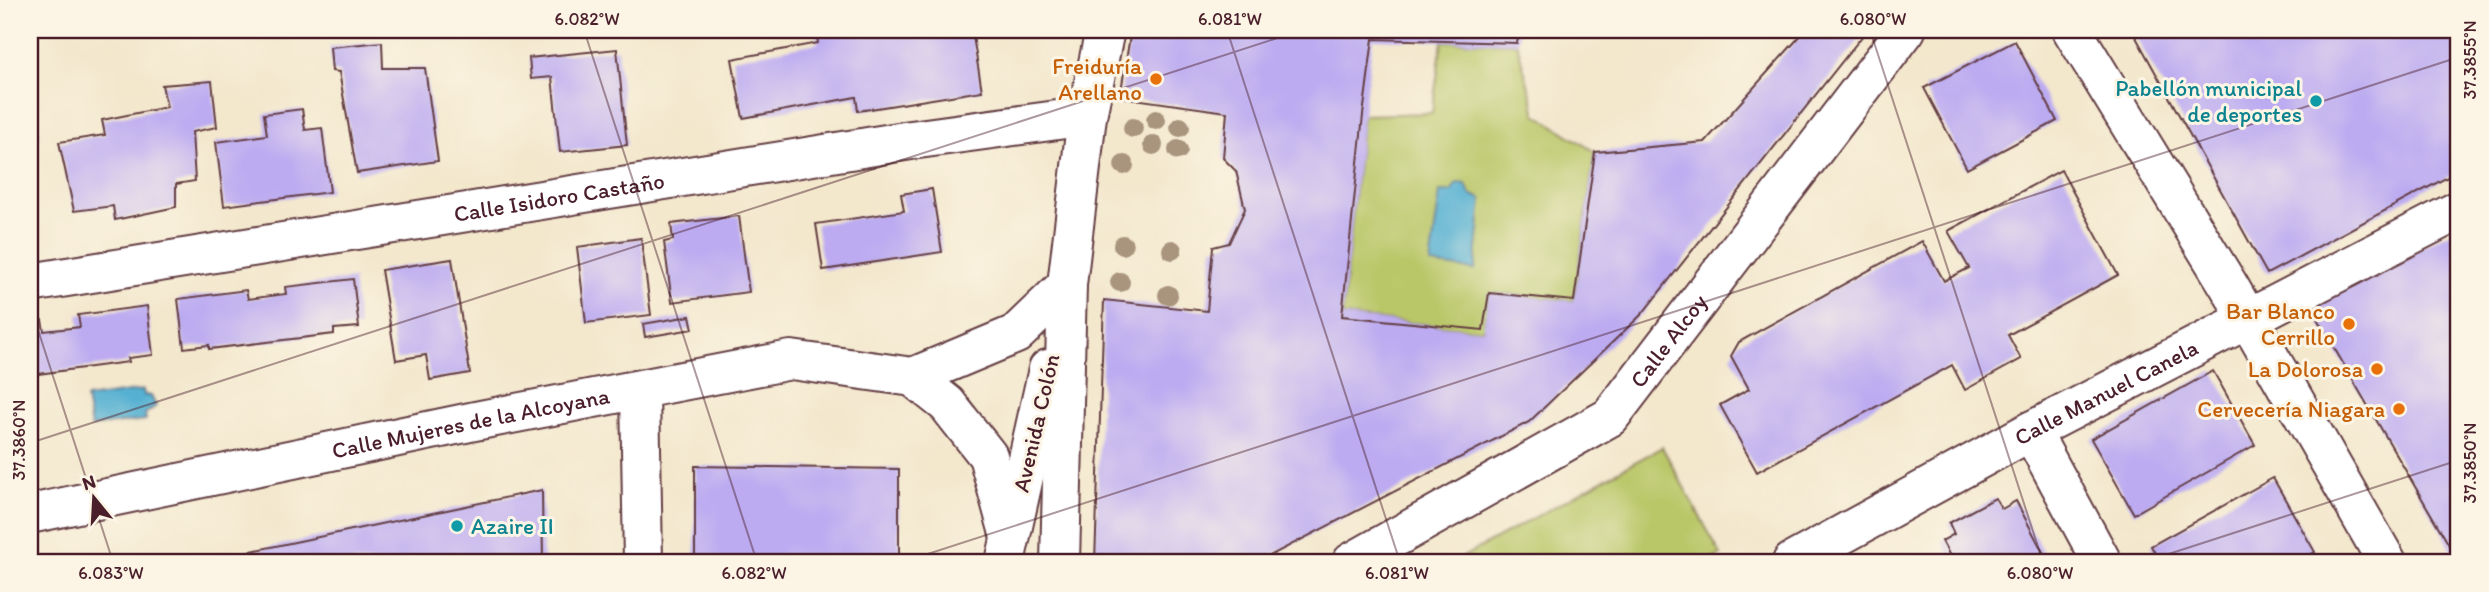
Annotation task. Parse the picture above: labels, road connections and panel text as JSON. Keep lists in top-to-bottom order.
{
  "streets": {
    "street": [
      "Calle Isidoro Castaño",
      "Calle Alcoy",
      "Calle Manuel Canela",
      "Avenida Colón",
      "Calle Mujeres de la Alcoyana"
    ]
  },
  "crossings": [
    ["Calle Isidoro Castaño", "Avenida Colón"]
  ],
  "places": [
    "Freiduría Arellano",
    "Pabellón municipal de deportes",
    "Bar Blanco Cerrillo",
    "La Dolorosa",
    "Cervecería Niagara",
    "Azaire II"
  ],
  "north": "top",
  "coordinates": [
    "6.082°W",
    "6.081°W",
    "6.080°W",
    "37.3855°N",
    "37.3860°N",
    "37.3850°N",
    "6.083°W"
  ]
}
